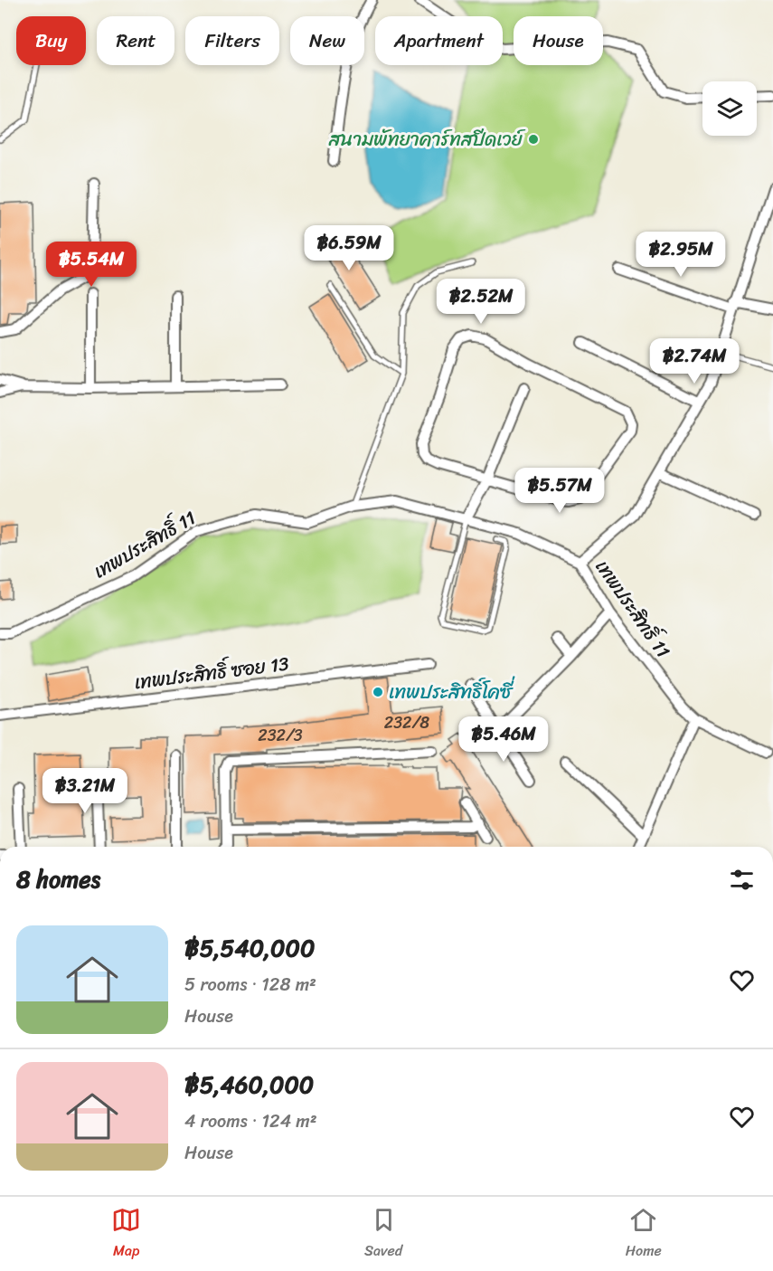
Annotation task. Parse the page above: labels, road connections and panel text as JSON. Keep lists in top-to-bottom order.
{
  "streets": {
    "street": ["เทพประสิทธิ์ 11", "เทพประสิทธิ์ ซอย 13"]
  },
  "places": ["สนามพัทยาคาร์ทสปีดเวย์", "เทพประสิทธิ์โคซี่"],
  "house_numbers": ["232/8", "232/3"],
  "page": {
    "chip": [
      "Buy",
      "Rent",
      "Filters",
      "New",
      "Apartment",
      "House"
    ],
    "price": [
      "฿6.59M",
      "฿2.95M",
      "฿5.54M",
      "฿2.52M",
      "฿2.74M",
      "฿5.57M",
      "฿5.46M",
      "฿3.21M"
    ],
    "heading": "8 homes",
    "list": [
      {
        "name": "฿5,540,000",
        "note": "5 rooms · 128 m² · House"
      },
      {
        "name": "฿5,460,000",
        "note": "4 rooms · 124 m² · House"
      }
    ],
    "tabs": ["Map", "Saved", "Home"]
  }
}
